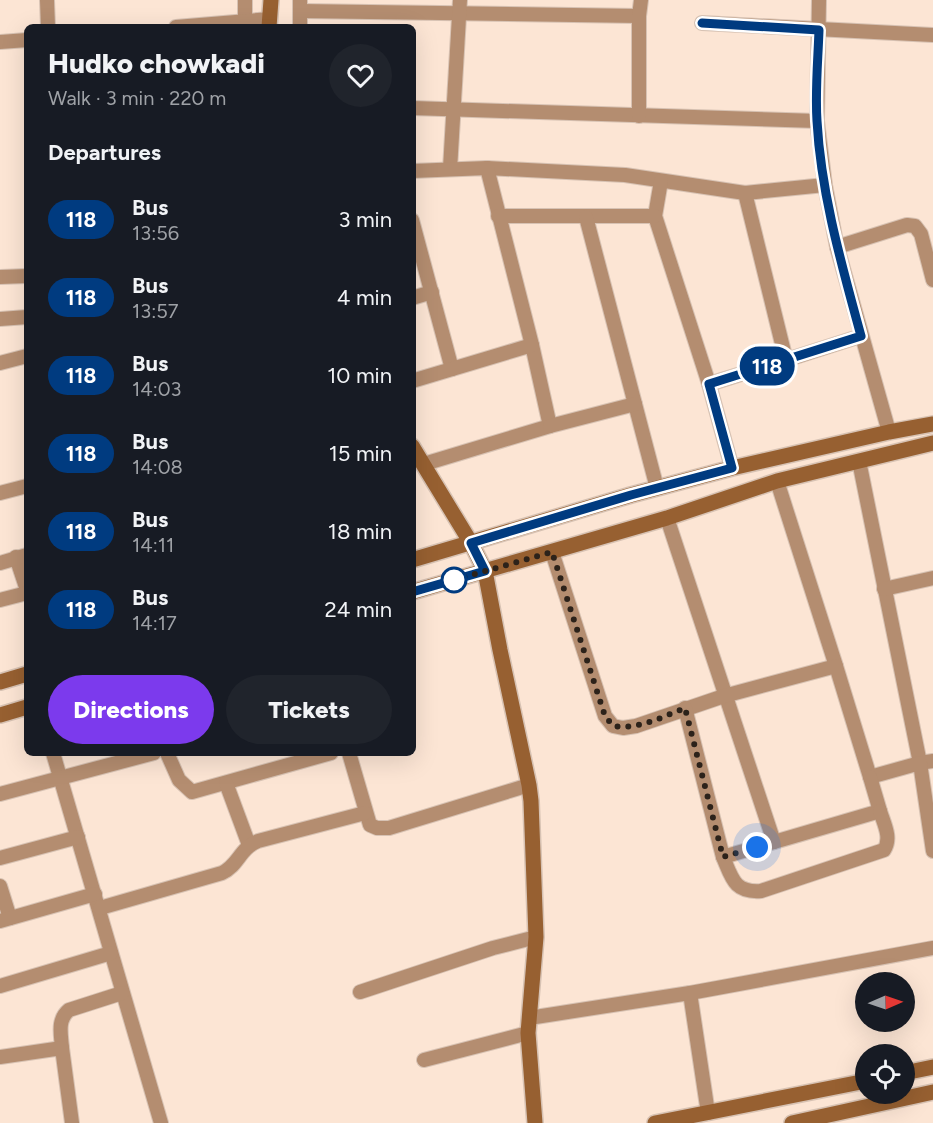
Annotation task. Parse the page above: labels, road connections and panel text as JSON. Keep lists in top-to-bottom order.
{
  "lines": ["bus line 118"],
  "north": "right",
  "page": {
    "on_map": "118",
    "heading": [
      ["Hudko chowkadi", "Walk · 3 min · 220 m"],
      "Departures"
    ],
    "list": [
      {
        "mark": "118",
        "name": "Bus",
        "note": "13:56",
        "value": "3 min"
      },
      {
        "mark": "118",
        "name": "Bus",
        "note": "13:57",
        "value": "4 min"
      },
      {
        "mark": "118",
        "name": "Bus",
        "note": "14:03",
        "value": "10 min"
      },
      {
        "mark": "118",
        "name": "Bus",
        "note": "14:08",
        "value": "15 min"
      },
      {
        "mark": "118",
        "name": "Bus",
        "note": "14:11",
        "value": "18 min"
      },
      {
        "mark": "118",
        "name": "Bus",
        "note": "14:17",
        "value": "24 min"
      }
    ],
    "buttons": ["Directions", "Tickets"]
  }
}
